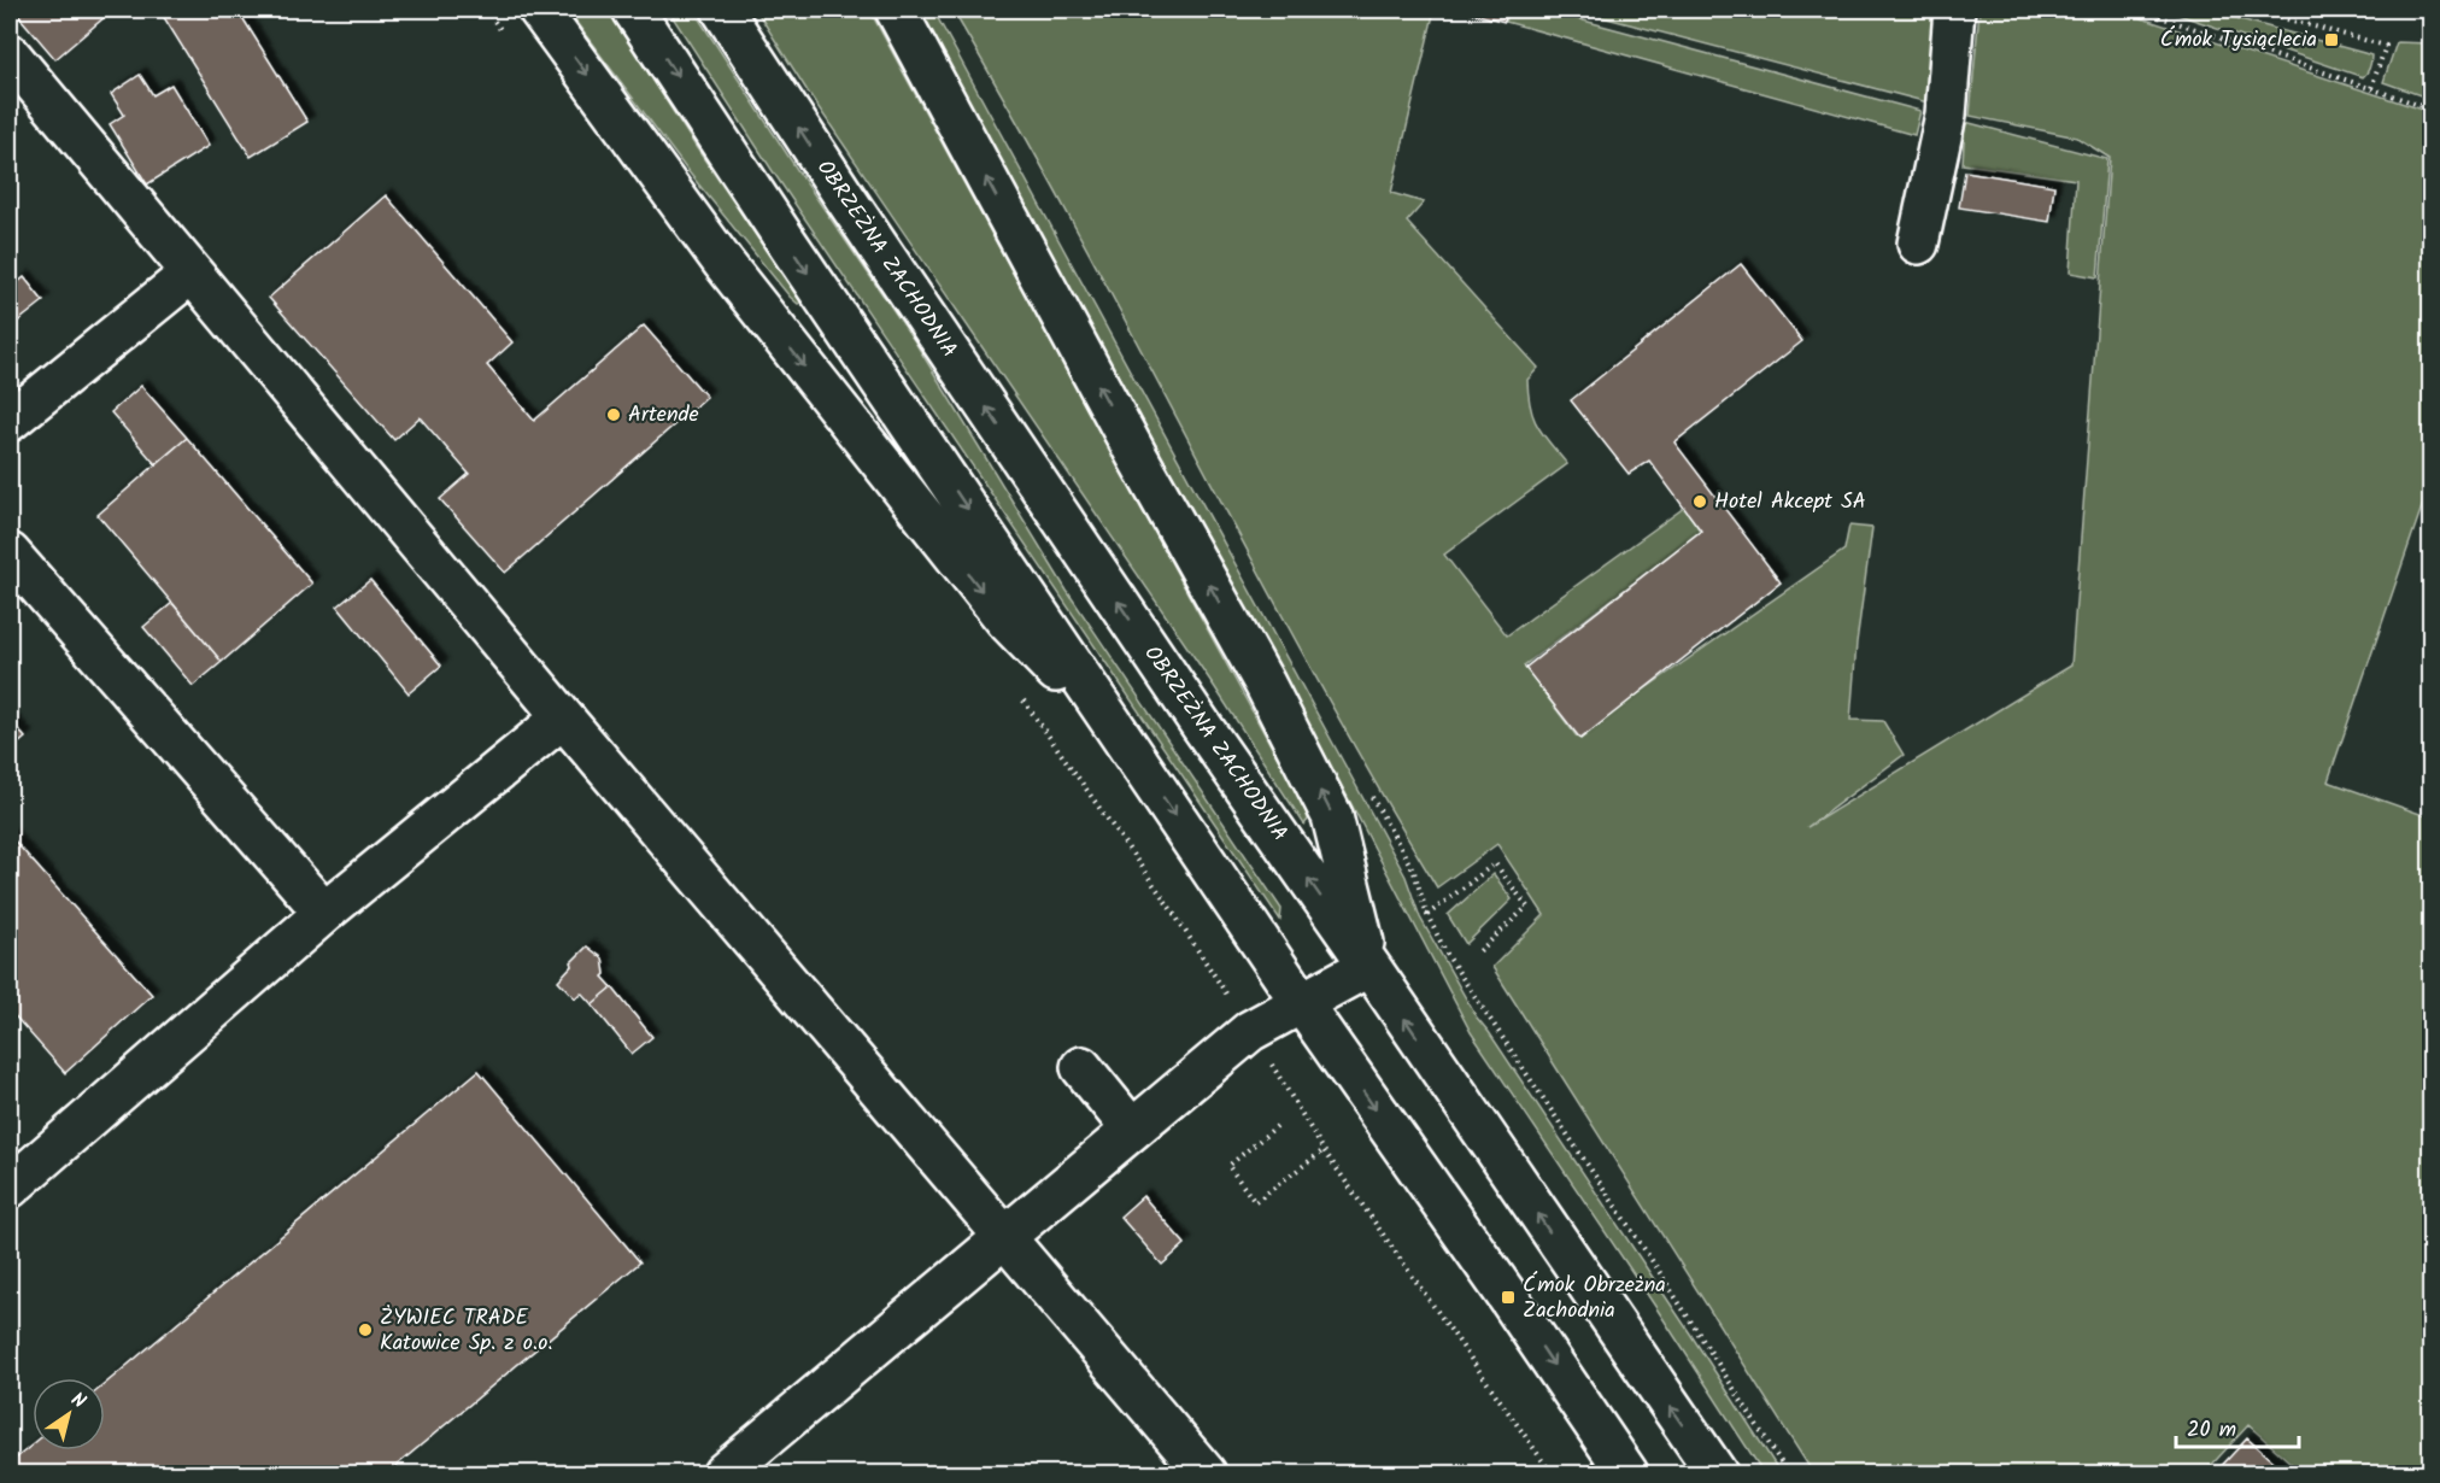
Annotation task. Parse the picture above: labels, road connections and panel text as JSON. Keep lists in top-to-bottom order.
{
  "streets": {
    "street": ["OBRZEŻNA ZACHODNIA"]
  },
  "places": {
    "transit": ["Ćmok Tysiąclecia", "Ćmok Obrzeżna Zachodnia"],
    "other": ["Artende", "Hotel Akcept SA", "ŻYWIEC TRADE Katowice Sp. z o.o."]
  },
  "scale_bar": "20 m",
  "north": "top right"
}
